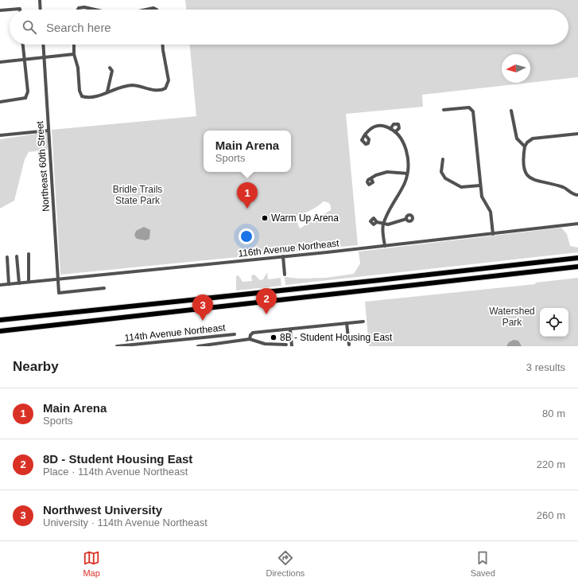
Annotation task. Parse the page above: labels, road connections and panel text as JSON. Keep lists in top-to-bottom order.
{
  "streets": {
    "street": ["Northeast 60th Street", "116th Avenue Northeast", "114th Avenue Northeast"]
  },
  "crossings": [
    ["Northeast 60th Street", "116th Avenue Northeast"]
  ],
  "parks": ["Bridle Trails State Park", "Watershed Park"],
  "places": ["Warm Up Arena", "8B - Student Housing East"],
  "north": "left",
  "page": {
    "search": "Search here",
    "popup": ["Main Arena", "Sports"],
    "pins": ["1", "2", "3"],
    "heading": ["Nearby", "3 results"],
    "list": [
      {
        "mark": "1",
        "name": "Main Arena",
        "note": "Sports",
        "value": "80 m"
      },
      {
        "mark": "2",
        "name": "8D - Student Housing East",
        "note": "Place · 114th Avenue Northeast",
        "value": "220 m"
      },
      {
        "mark": "3",
        "name": "Northwest University",
        "note": "University · 114th Avenue Northeast",
        "value": "260 m"
      }
    ],
    "nav": ["Map", "Directions", "Saved"]
  }
}
